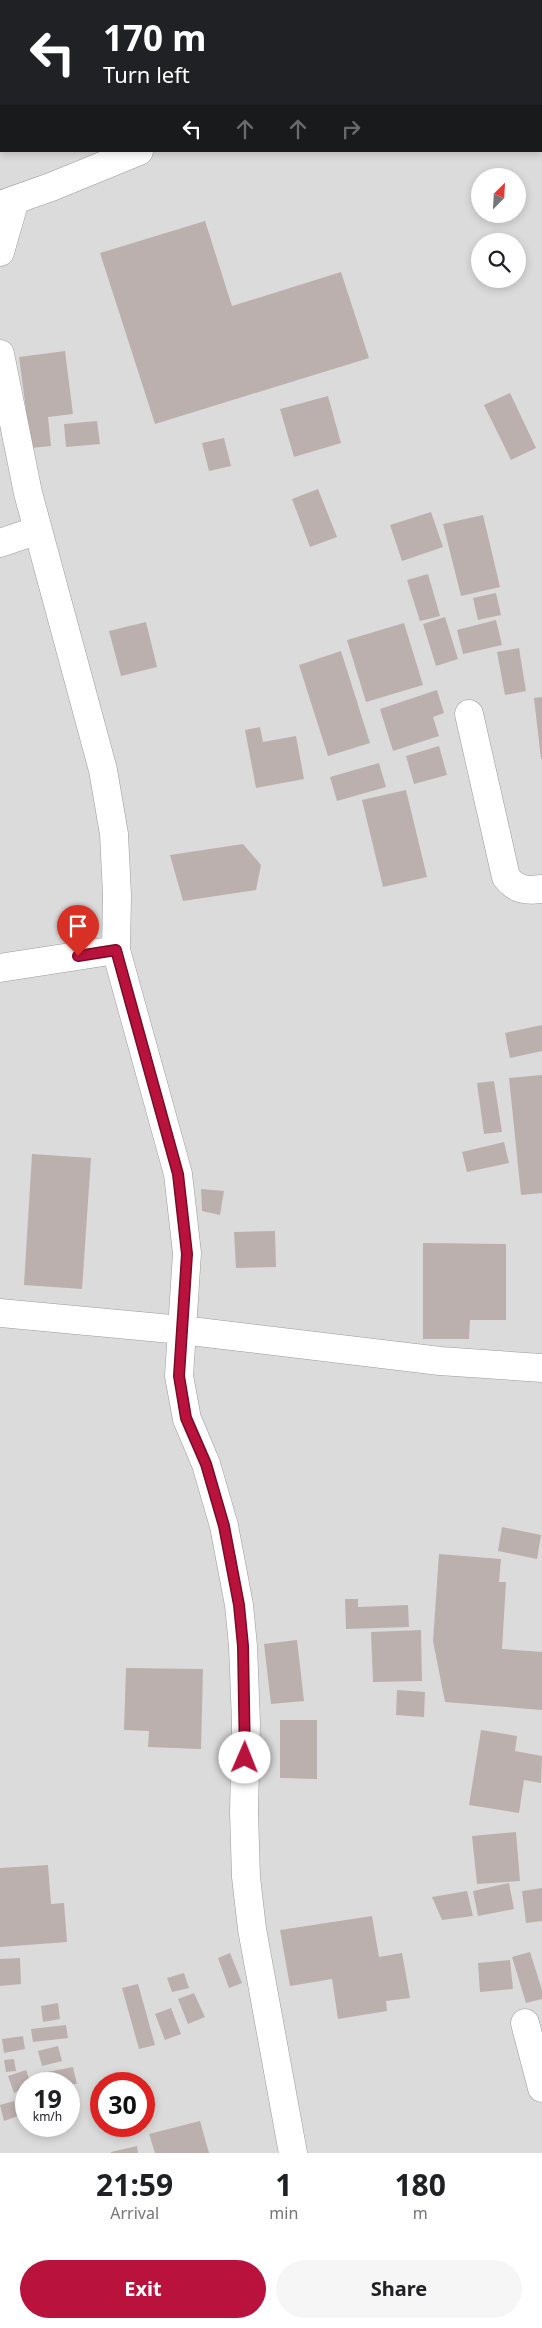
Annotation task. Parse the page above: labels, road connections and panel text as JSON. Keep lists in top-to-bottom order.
{
  "north": "top right",
  "page": {
    "turn": ["170 m", "Turn left"],
    "speed": "19 km/h",
    "limit": "30",
    "eta": [
      "21:59",
      "Arrival",
      "1",
      "min",
      "180",
      "m"
    ],
    "buttons": ["Exit", "Share"]
  }
}
